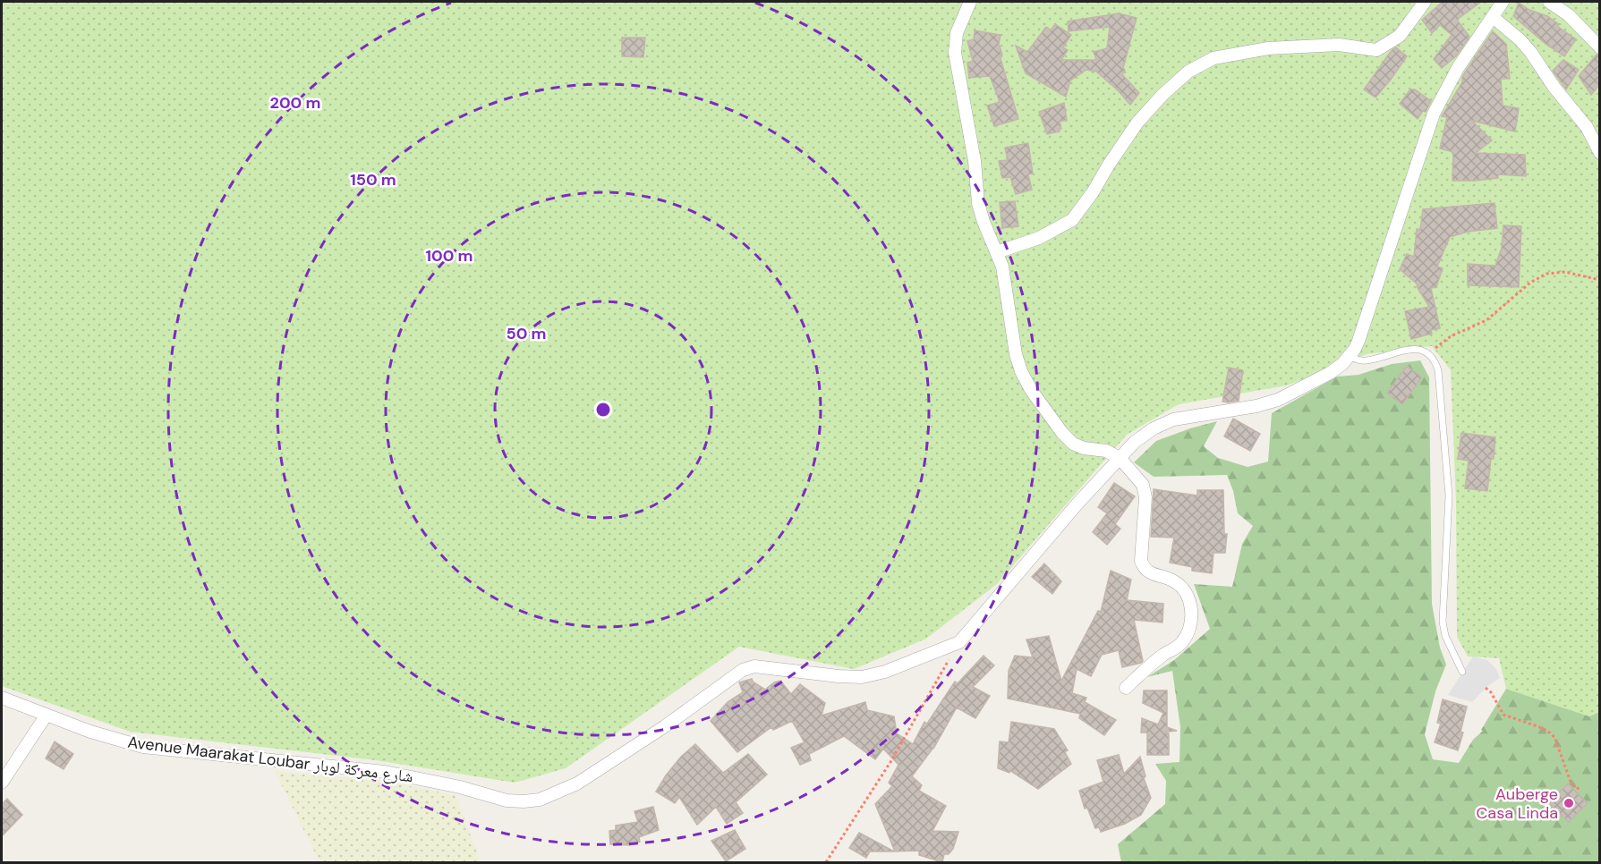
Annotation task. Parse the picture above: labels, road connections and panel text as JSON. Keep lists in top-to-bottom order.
{
  "streets": {
    "street": ["Avenue Maarakat Loubar شارع معركة لوبار"]
  },
  "places": ["Auberge Casa Linda"],
  "rings": [
    "200 m",
    "150 m",
    "100 m",
    "50 m"
  ]
}
